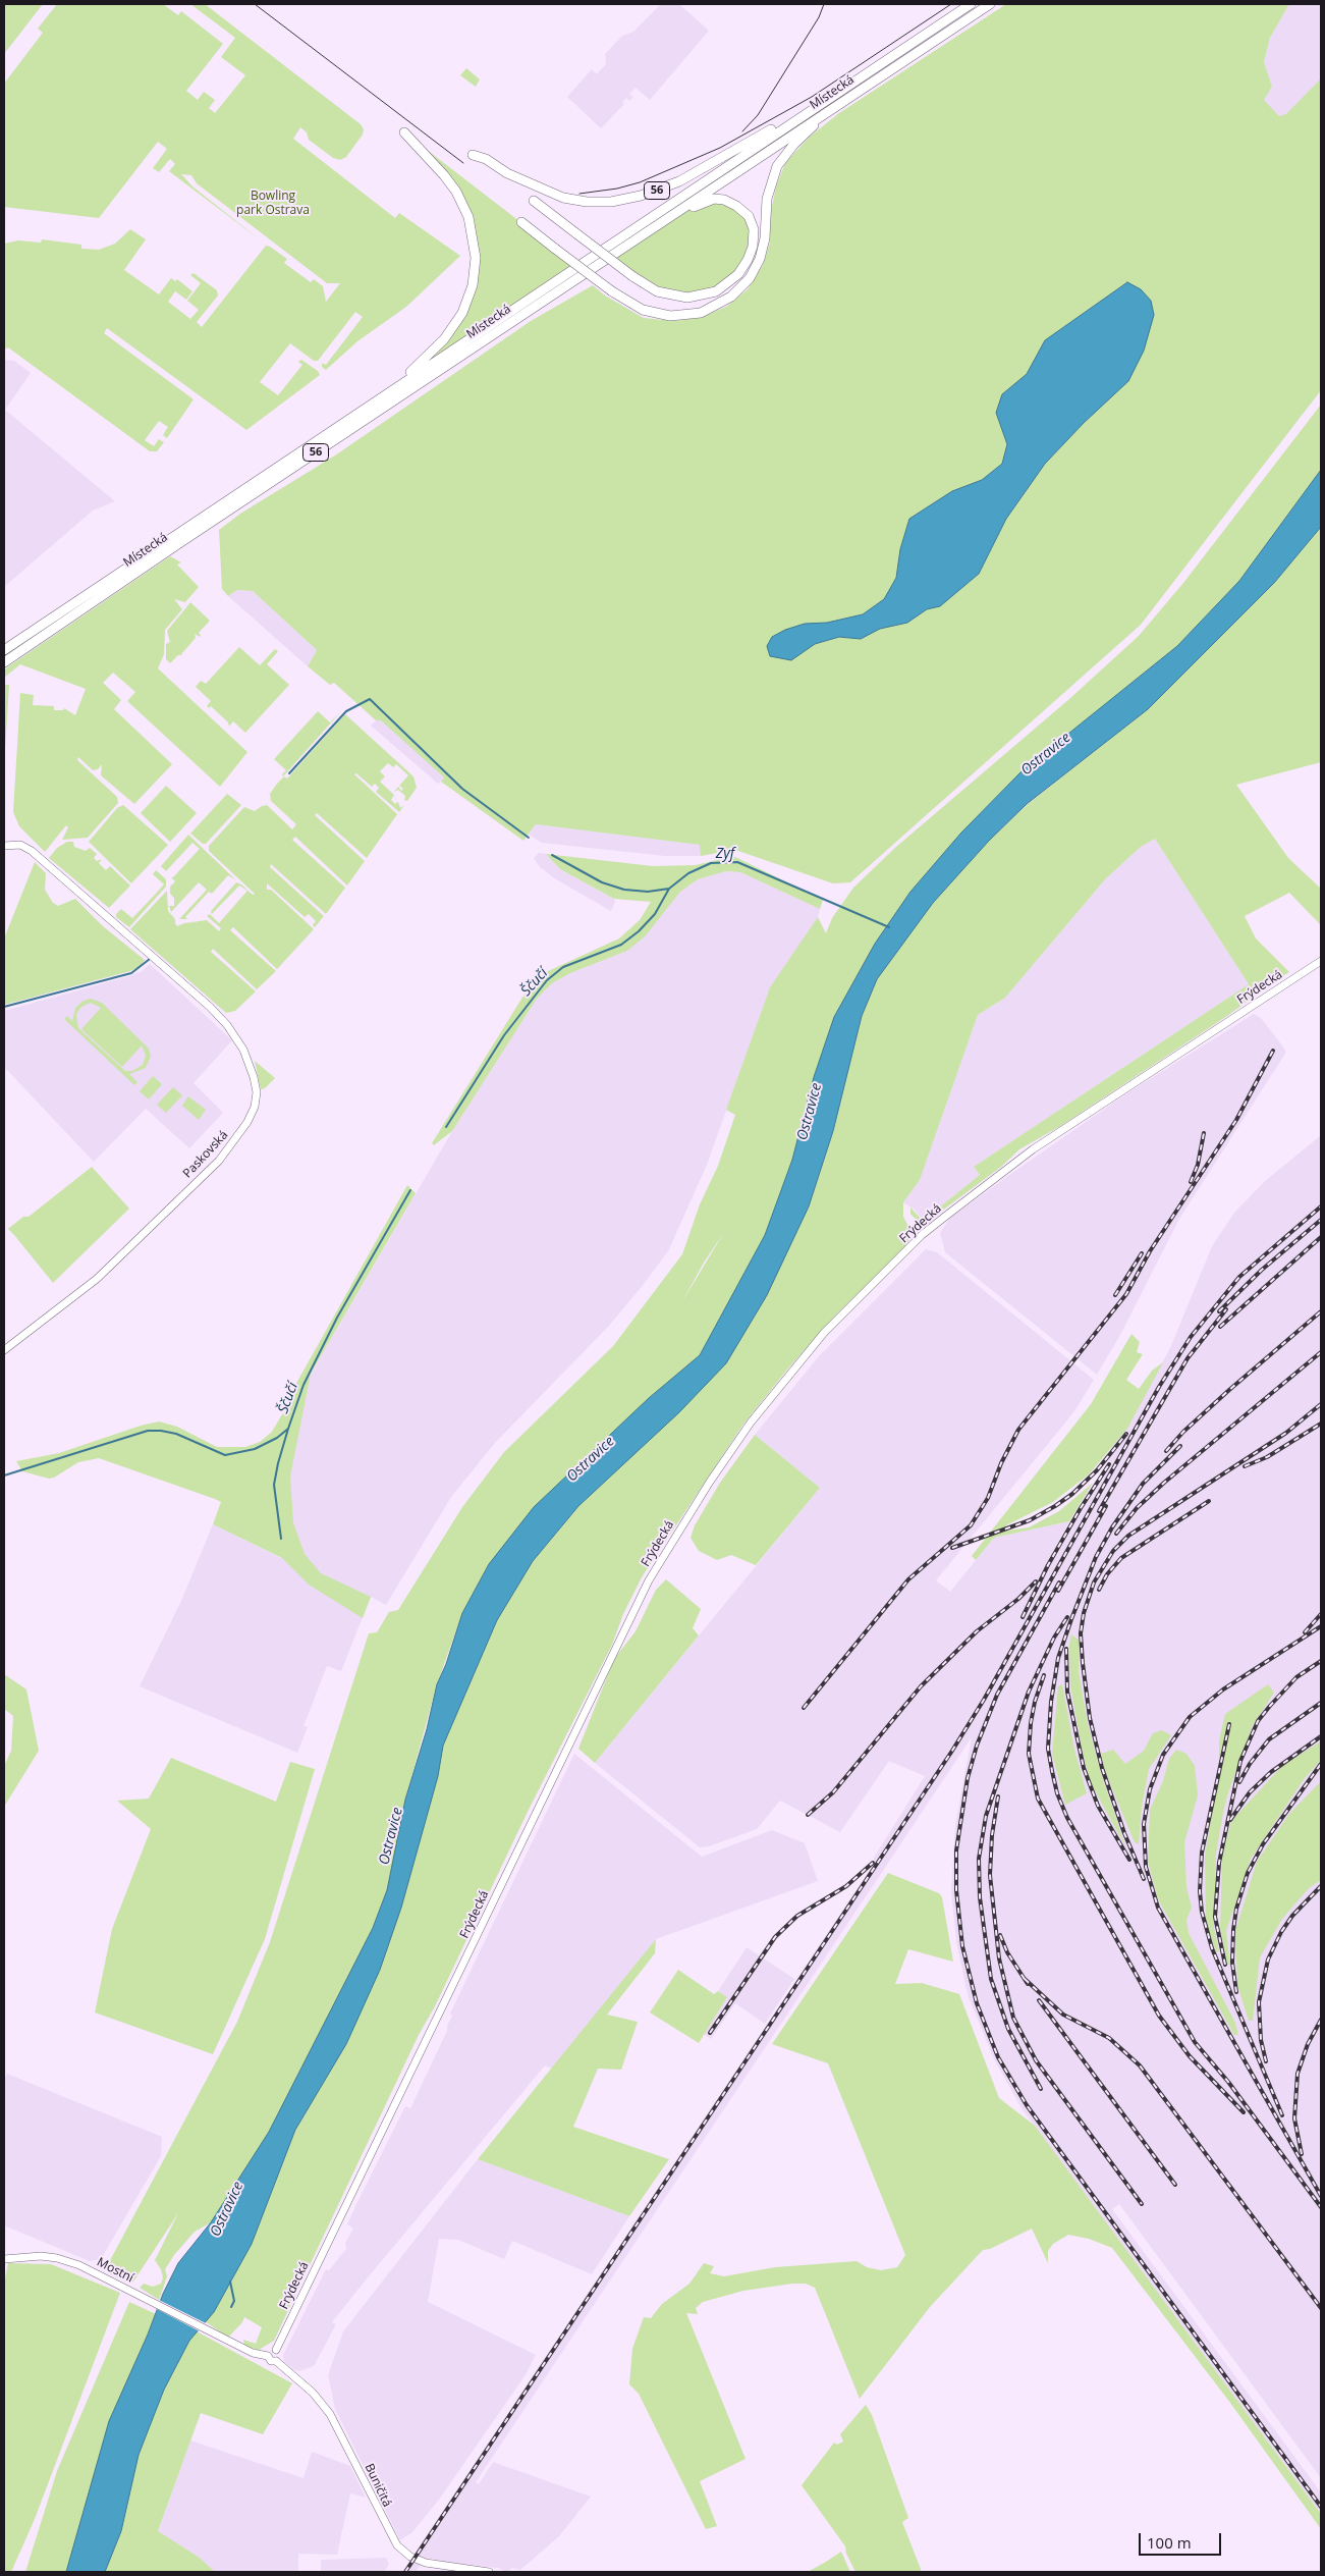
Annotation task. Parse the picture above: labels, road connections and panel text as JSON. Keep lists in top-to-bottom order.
{
  "streets": {
    "highway": ["Místecká", "56"],
    "main road": [
      "Frýdecká",
      "Paskovská",
      "Mostní",
      "Buničitá"
    ]
  },
  "crossings": [
    ["Místecká", "56"],
    ["Frýdecká", "Mostní"],
    ["Frýdecká", "Buničitá"],
    ["Mostní", "Buničitá"]
  ],
  "water": ["Ostravice", "Zyf", "Ščučí"],
  "parks": ["Bowling park Ostrava"],
  "scale_bar": "100 m"
}
